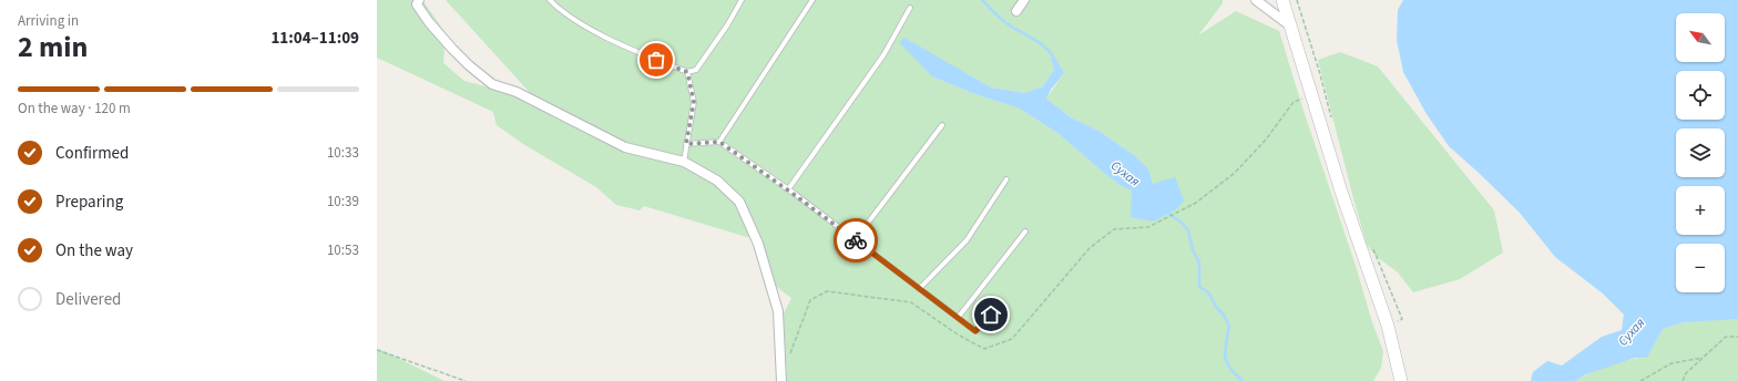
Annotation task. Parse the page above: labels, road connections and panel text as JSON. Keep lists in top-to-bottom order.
{
  "water": ["Сухая"],
  "north": "top left",
  "page": {
    "heading": ["2 min", "Arriving in", "11:04–11:09"],
    "map_buttons": ["+", "−"],
    "bar": "On the way · 120 m",
    "list": [
      ["Confirmed", "10:33"],
      ["Preparing", "10:39"],
      ["On the way", "10:53"],
      "Delivered"
    ]
  }
}
